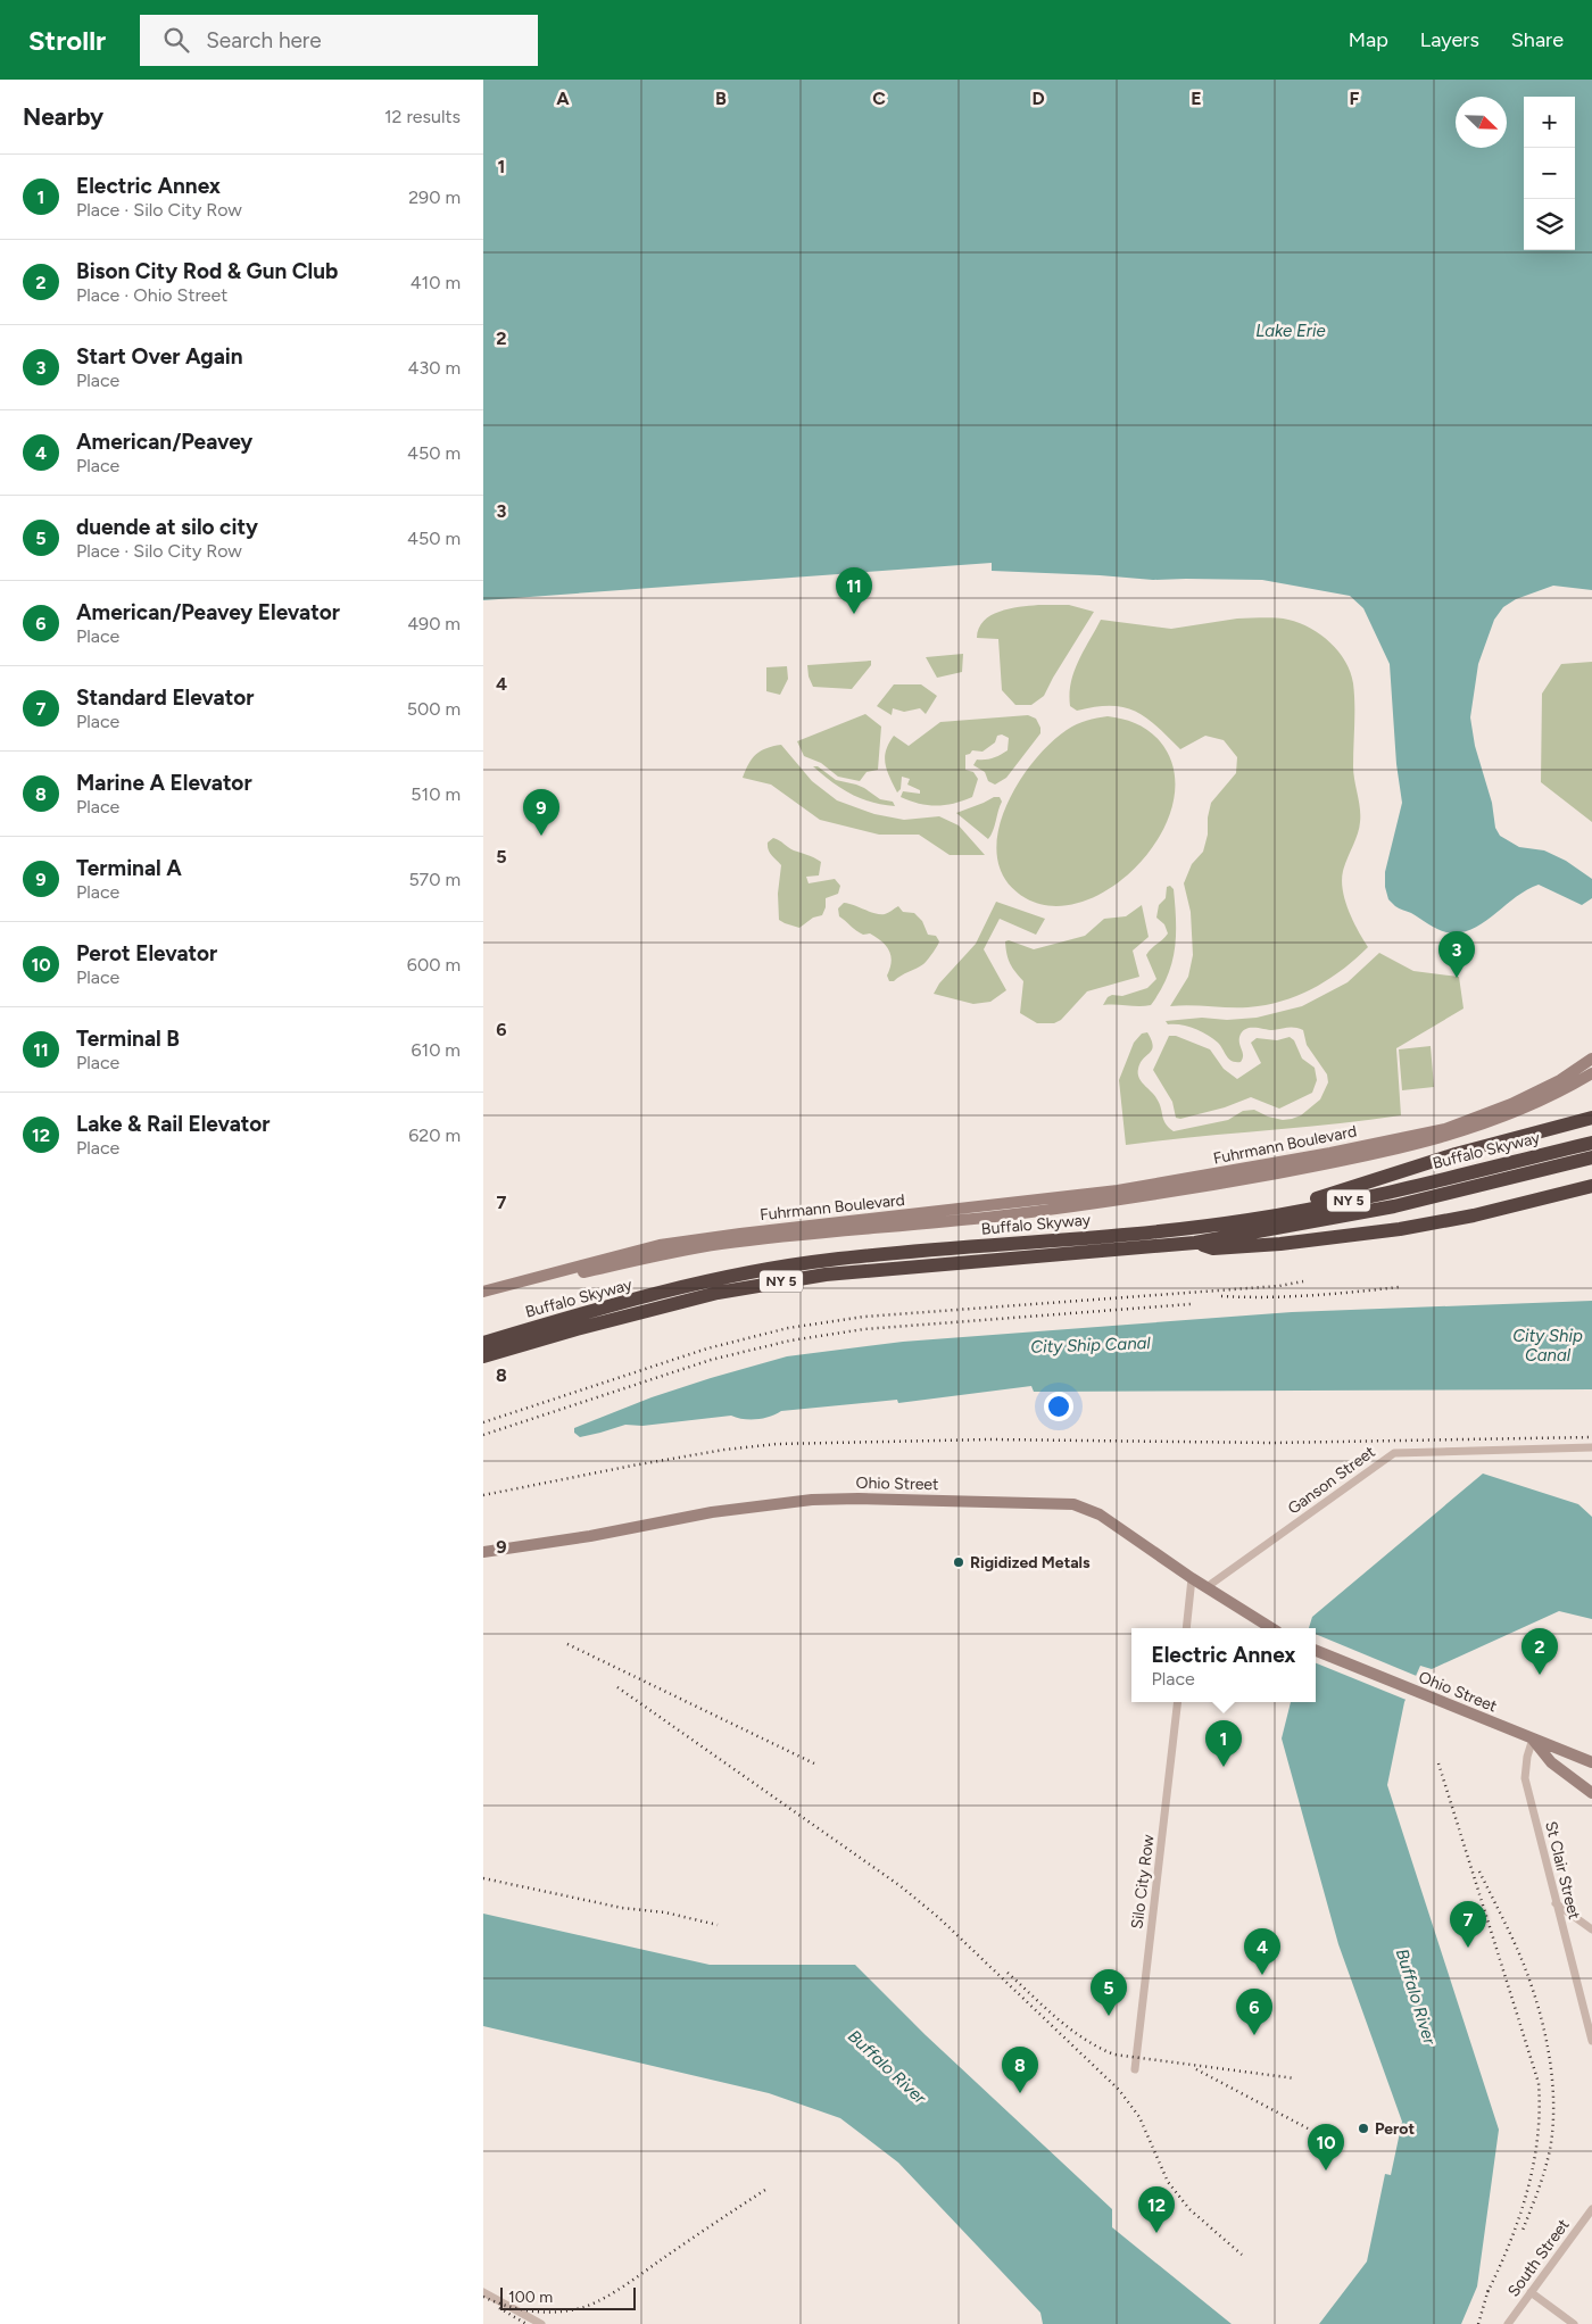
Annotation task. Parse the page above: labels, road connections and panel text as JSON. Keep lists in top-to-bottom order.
{
  "streets": {
    "highway": ["Buffalo Skyway", "NY 5"],
    "street": [
      "Fuhrmann Boulevard",
      "Ganson Street",
      "Ohio Street",
      "St Clair Street",
      "Silo City Row",
      "South Street"
    ]
  },
  "crossings": [
    ["Ganson Street", "Ohio Street"],
    ["Ohio Street", "St Clair Street"]
  ],
  "water": ["Lake Erie", "City Ship Canal", "Buffalo River"],
  "places": ["Rigidized Metals", "Perot"],
  "scale_bar": "100 m",
  "north": "bottom right",
  "page": {
    "header": "Strollr",
    "search": "Search here",
    "nav": ["Map", "Layers", "Share"],
    "heading": ["Nearby", "12 results"],
    "map_buttons": ["+", "−"],
    "list": [
      {
        "mark": "1",
        "name": "Electric Annex",
        "note": "Place · Silo City Row",
        "value": "290 m"
      },
      {
        "mark": "2",
        "name": "Bison City Rod & Gun Club",
        "note": "Place · Ohio Street",
        "value": "410 m"
      },
      {
        "mark": "3",
        "name": "Start Over Again",
        "note": "Place",
        "value": "430 m"
      },
      {
        "mark": "4",
        "name": "American/Peavey",
        "note": "Place",
        "value": "450 m"
      },
      {
        "mark": "5",
        "name": "duende at silo city",
        "note": "Place · Silo City Row",
        "value": "450 m"
      },
      {
        "mark": "6",
        "name": "American/Peavey Elevator",
        "note": "Place",
        "value": "490 m"
      },
      {
        "mark": "7",
        "name": "Standard Elevator",
        "note": "Place",
        "value": "500 m"
      },
      {
        "mark": "8",
        "name": "Marine A Elevator",
        "note": "Place",
        "value": "510 m"
      },
      {
        "mark": "9",
        "name": "Terminal A",
        "note": "Place",
        "value": "570 m"
      },
      {
        "mark": "10",
        "name": "Perot Elevator",
        "note": "Place",
        "value": "600 m"
      },
      {
        "mark": "11",
        "name": "Terminal B",
        "note": "Place",
        "value": "610 m"
      },
      {
        "mark": "12",
        "name": "Lake & Rail Elevator",
        "note": "Place",
        "value": "620 m"
      }
    ],
    "pins": [
      "11",
      "9",
      "3",
      "2",
      "1",
      "7",
      "4",
      "5",
      "6",
      "8",
      "10",
      "12"
    ],
    "popup": ["Electric Annex", "Place"],
    "scale": "100 m"
  },
  "grid": {
    "columns": [
      "A",
      "B",
      "C",
      "D",
      "E",
      "F"
    ],
    "rows": [
      "1",
      "2",
      "3",
      "4",
      "5",
      "6",
      "7",
      "8",
      "9"
    ]
  }
}
